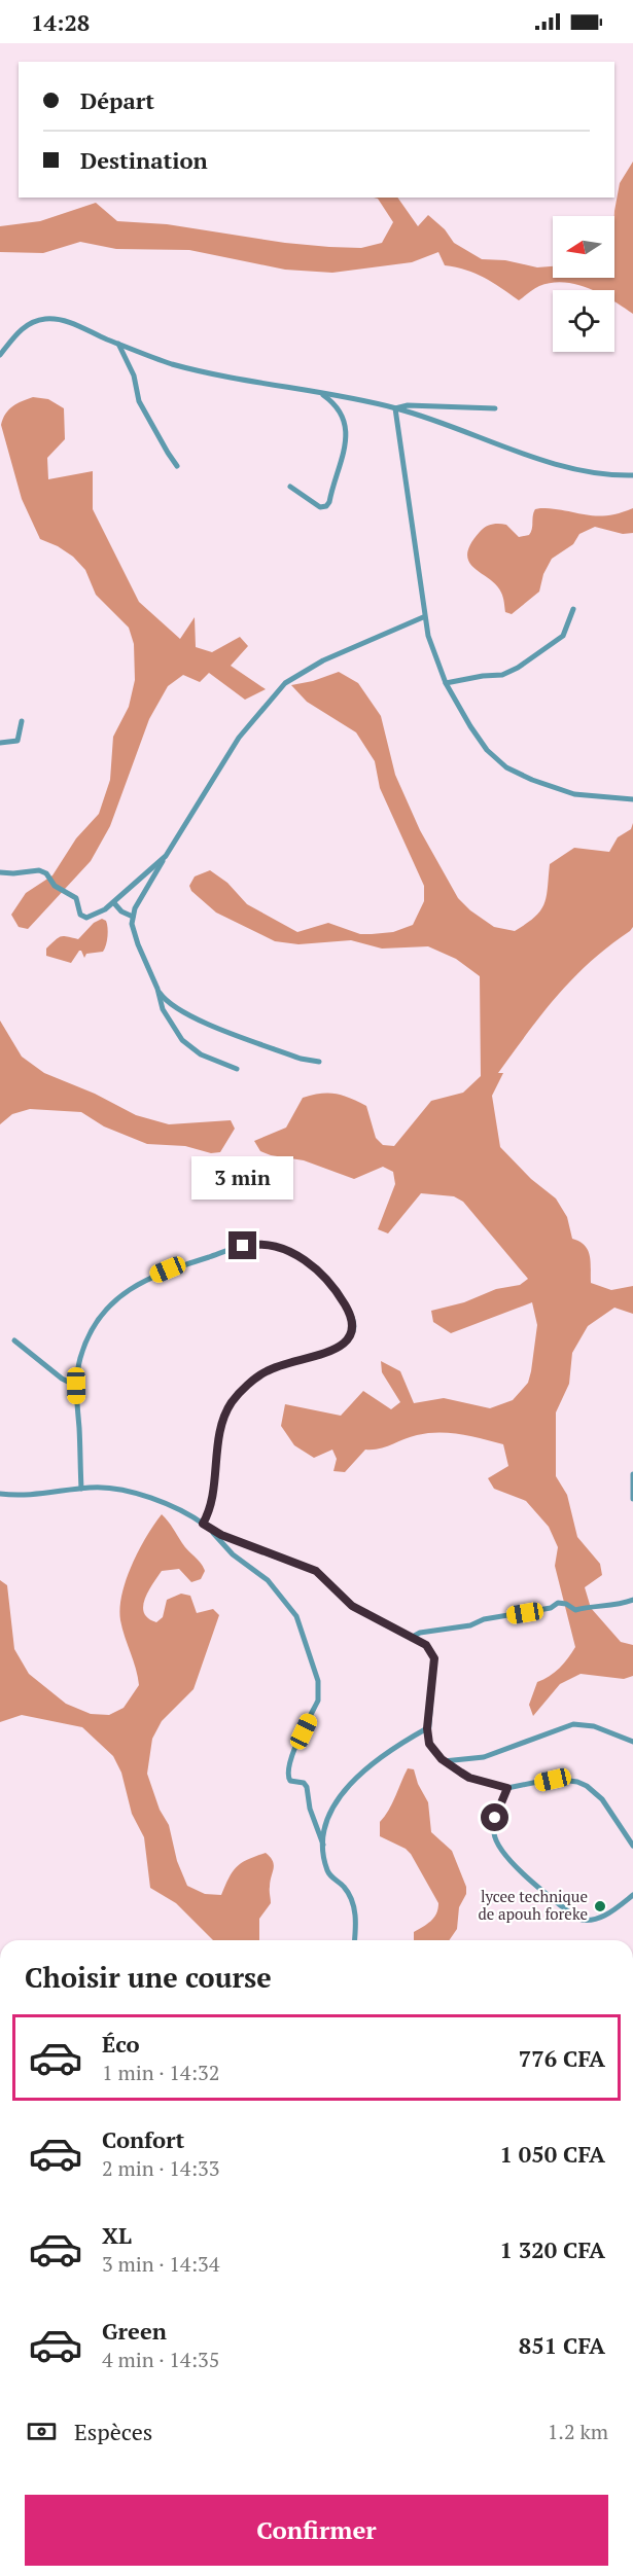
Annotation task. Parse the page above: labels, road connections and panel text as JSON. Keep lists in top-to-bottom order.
{
  "places": ["lycee technique de apouh foreke"],
  "north": "left",
  "page": {
    "status": "14:28",
    "banner": ["Départ", "Destination"],
    "bubble": "3 min",
    "heading": "Choisir une course",
    "list": [
      {
        "name": "Éco",
        "note": "1 min · 14:32",
        "value": "776 CFA"
      },
      {
        "name": "Confort",
        "note": "2 min · 14:33",
        "value": "1 050 CFA"
      },
      {
        "name": "XL",
        "note": "3 min · 14:34",
        "value": "1 320 CFA"
      },
      {
        "name": "Green",
        "note": "4 min · 14:35",
        "value": "851 CFA"
      }
    ],
    "pay": ["Espèces", "1.2 km"],
    "buttons": "Confirmer"
  }
}
